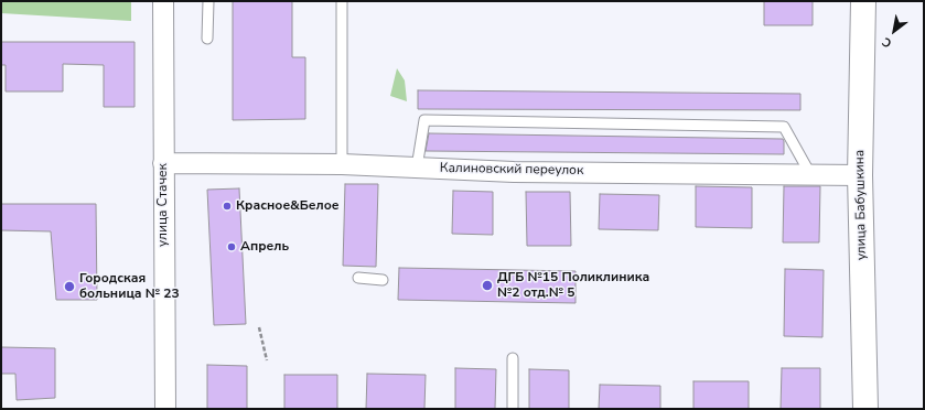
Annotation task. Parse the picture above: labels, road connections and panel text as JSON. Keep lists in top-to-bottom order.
{
  "streets": {
    "street": ["Калиновский переулок", "улица Стачек", "улица Бабушкина"]
  },
  "crossings": [
    ["Калиновский переулок", "улица Стачек"],
    ["Калиновский переулок", "улица Бабушкина"]
  ],
  "places": [
    "Красное&Белое",
    "Апрель",
    "ДГБ №15 Поликлиника №2 отд.№ 5",
    "Городская больница № 23"
  ],
  "north": "bottom left"
}
